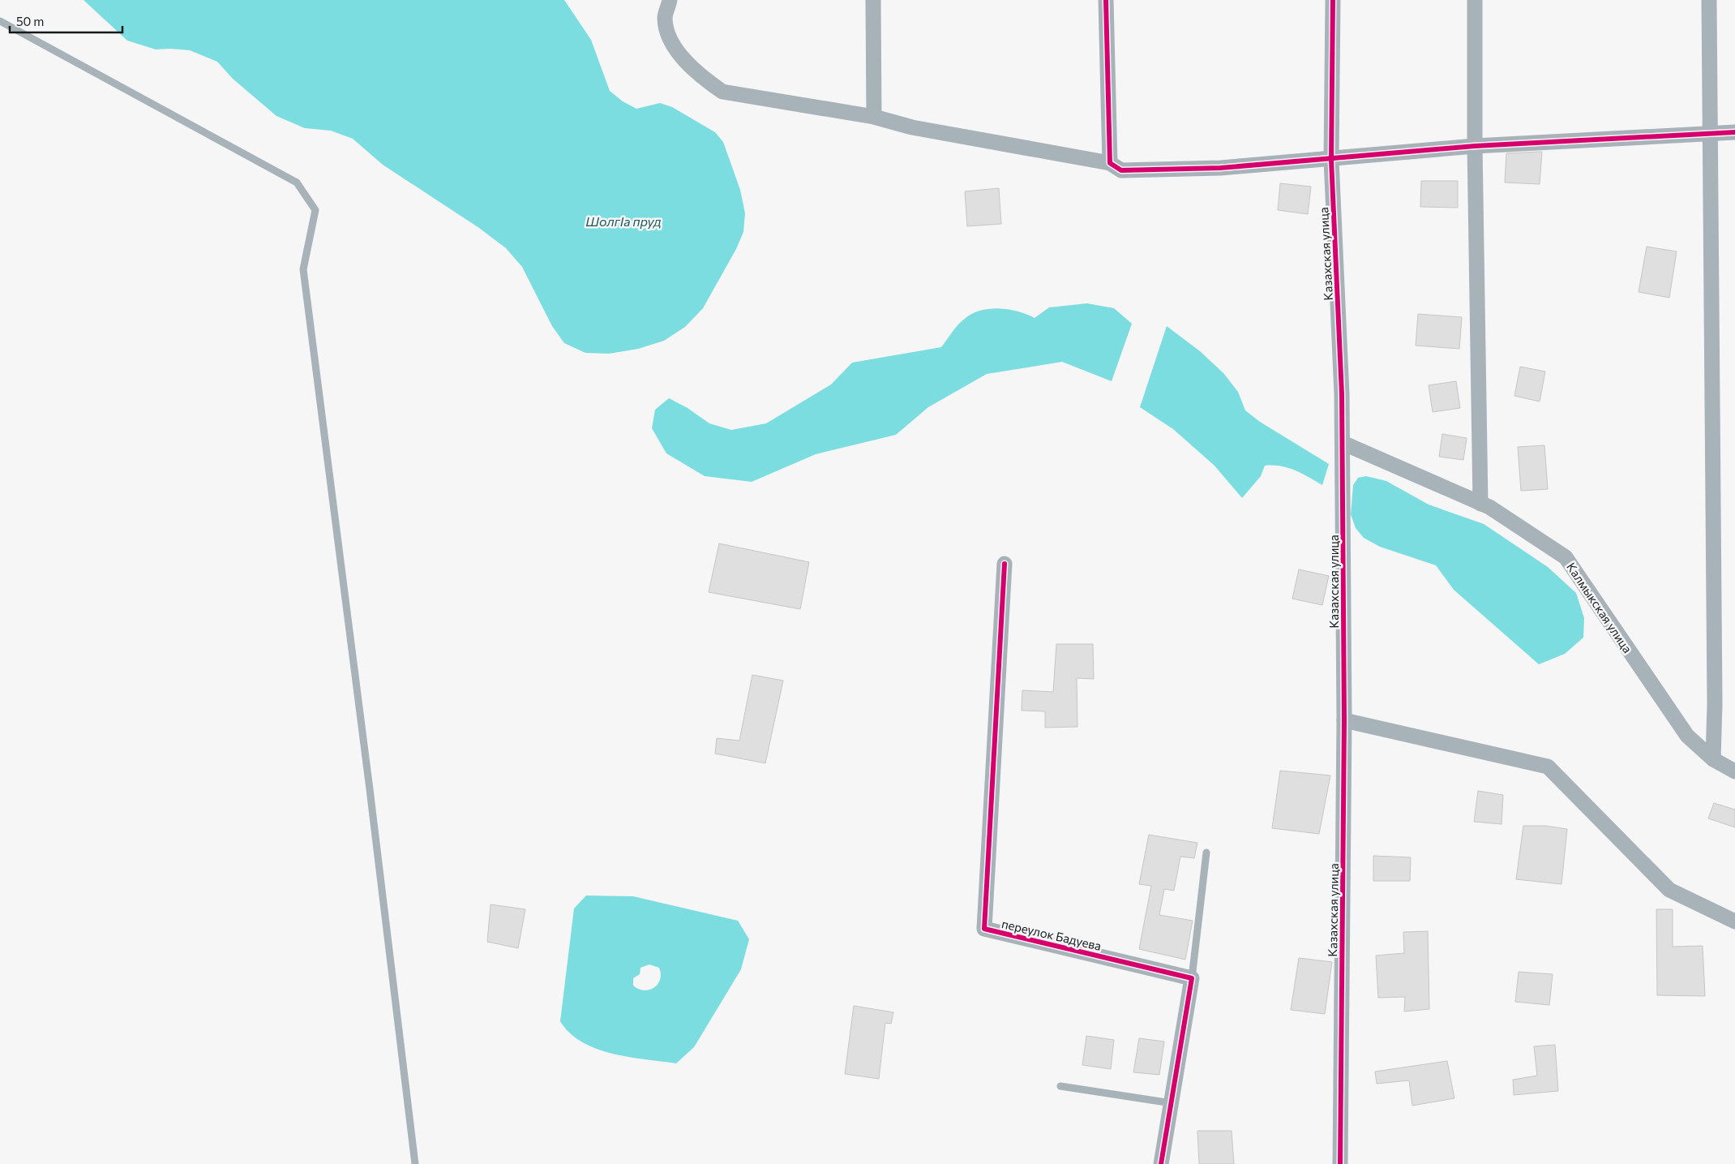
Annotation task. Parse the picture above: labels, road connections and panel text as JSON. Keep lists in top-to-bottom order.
{
  "streets": {
    "street": ["Казахская улица", "Калмыкская улица", "переулок Бадуева"]
  },
  "crossings": [
    ["Казахская улица", "Калмыкская улица"]
  ],
  "water": ["ШолгIа пруд"],
  "scale_bar": "50 m"
}
